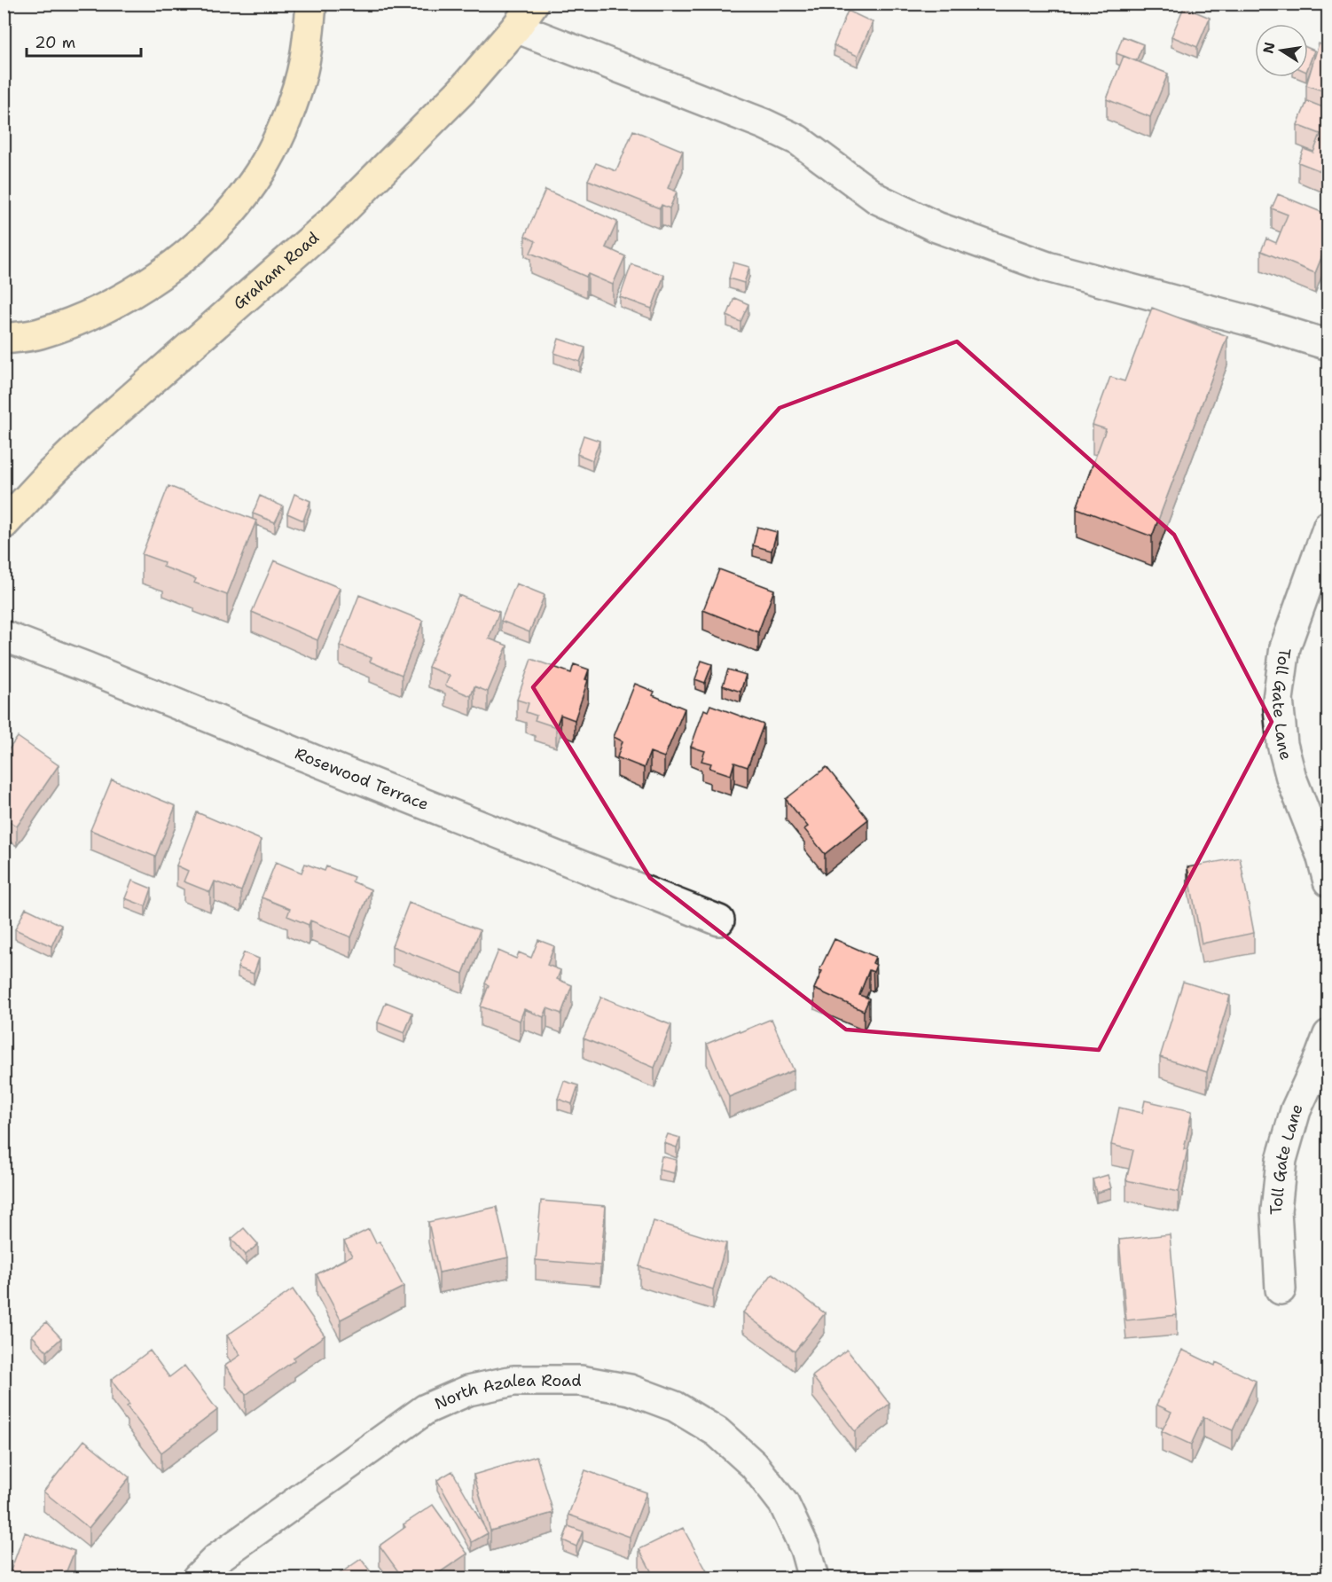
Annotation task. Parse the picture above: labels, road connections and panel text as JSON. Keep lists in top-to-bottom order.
{
  "streets": {
    "main road": ["Graham Road"],
    "street": ["Toll Gate Lane", "Rosewood Terrace", "North Azalea Road"]
  },
  "scale_bar": "20 m",
  "north": "left"
}
